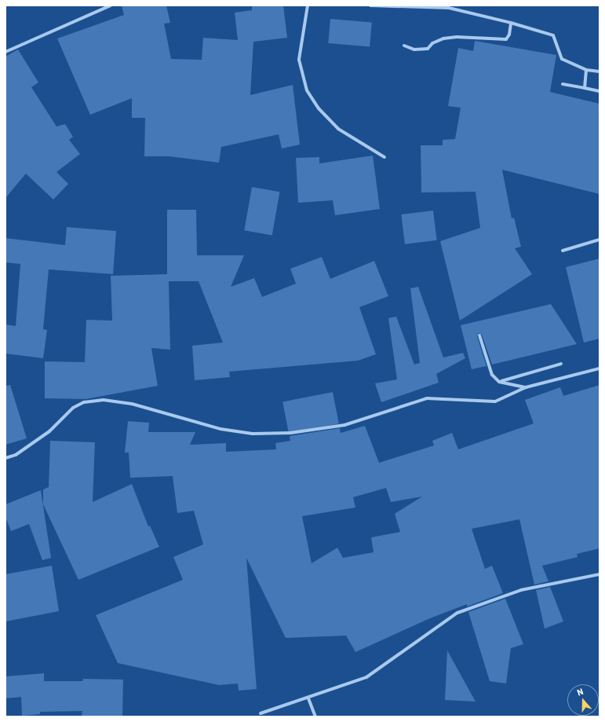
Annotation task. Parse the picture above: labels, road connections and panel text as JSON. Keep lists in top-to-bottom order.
{
  "north": "top"
}
